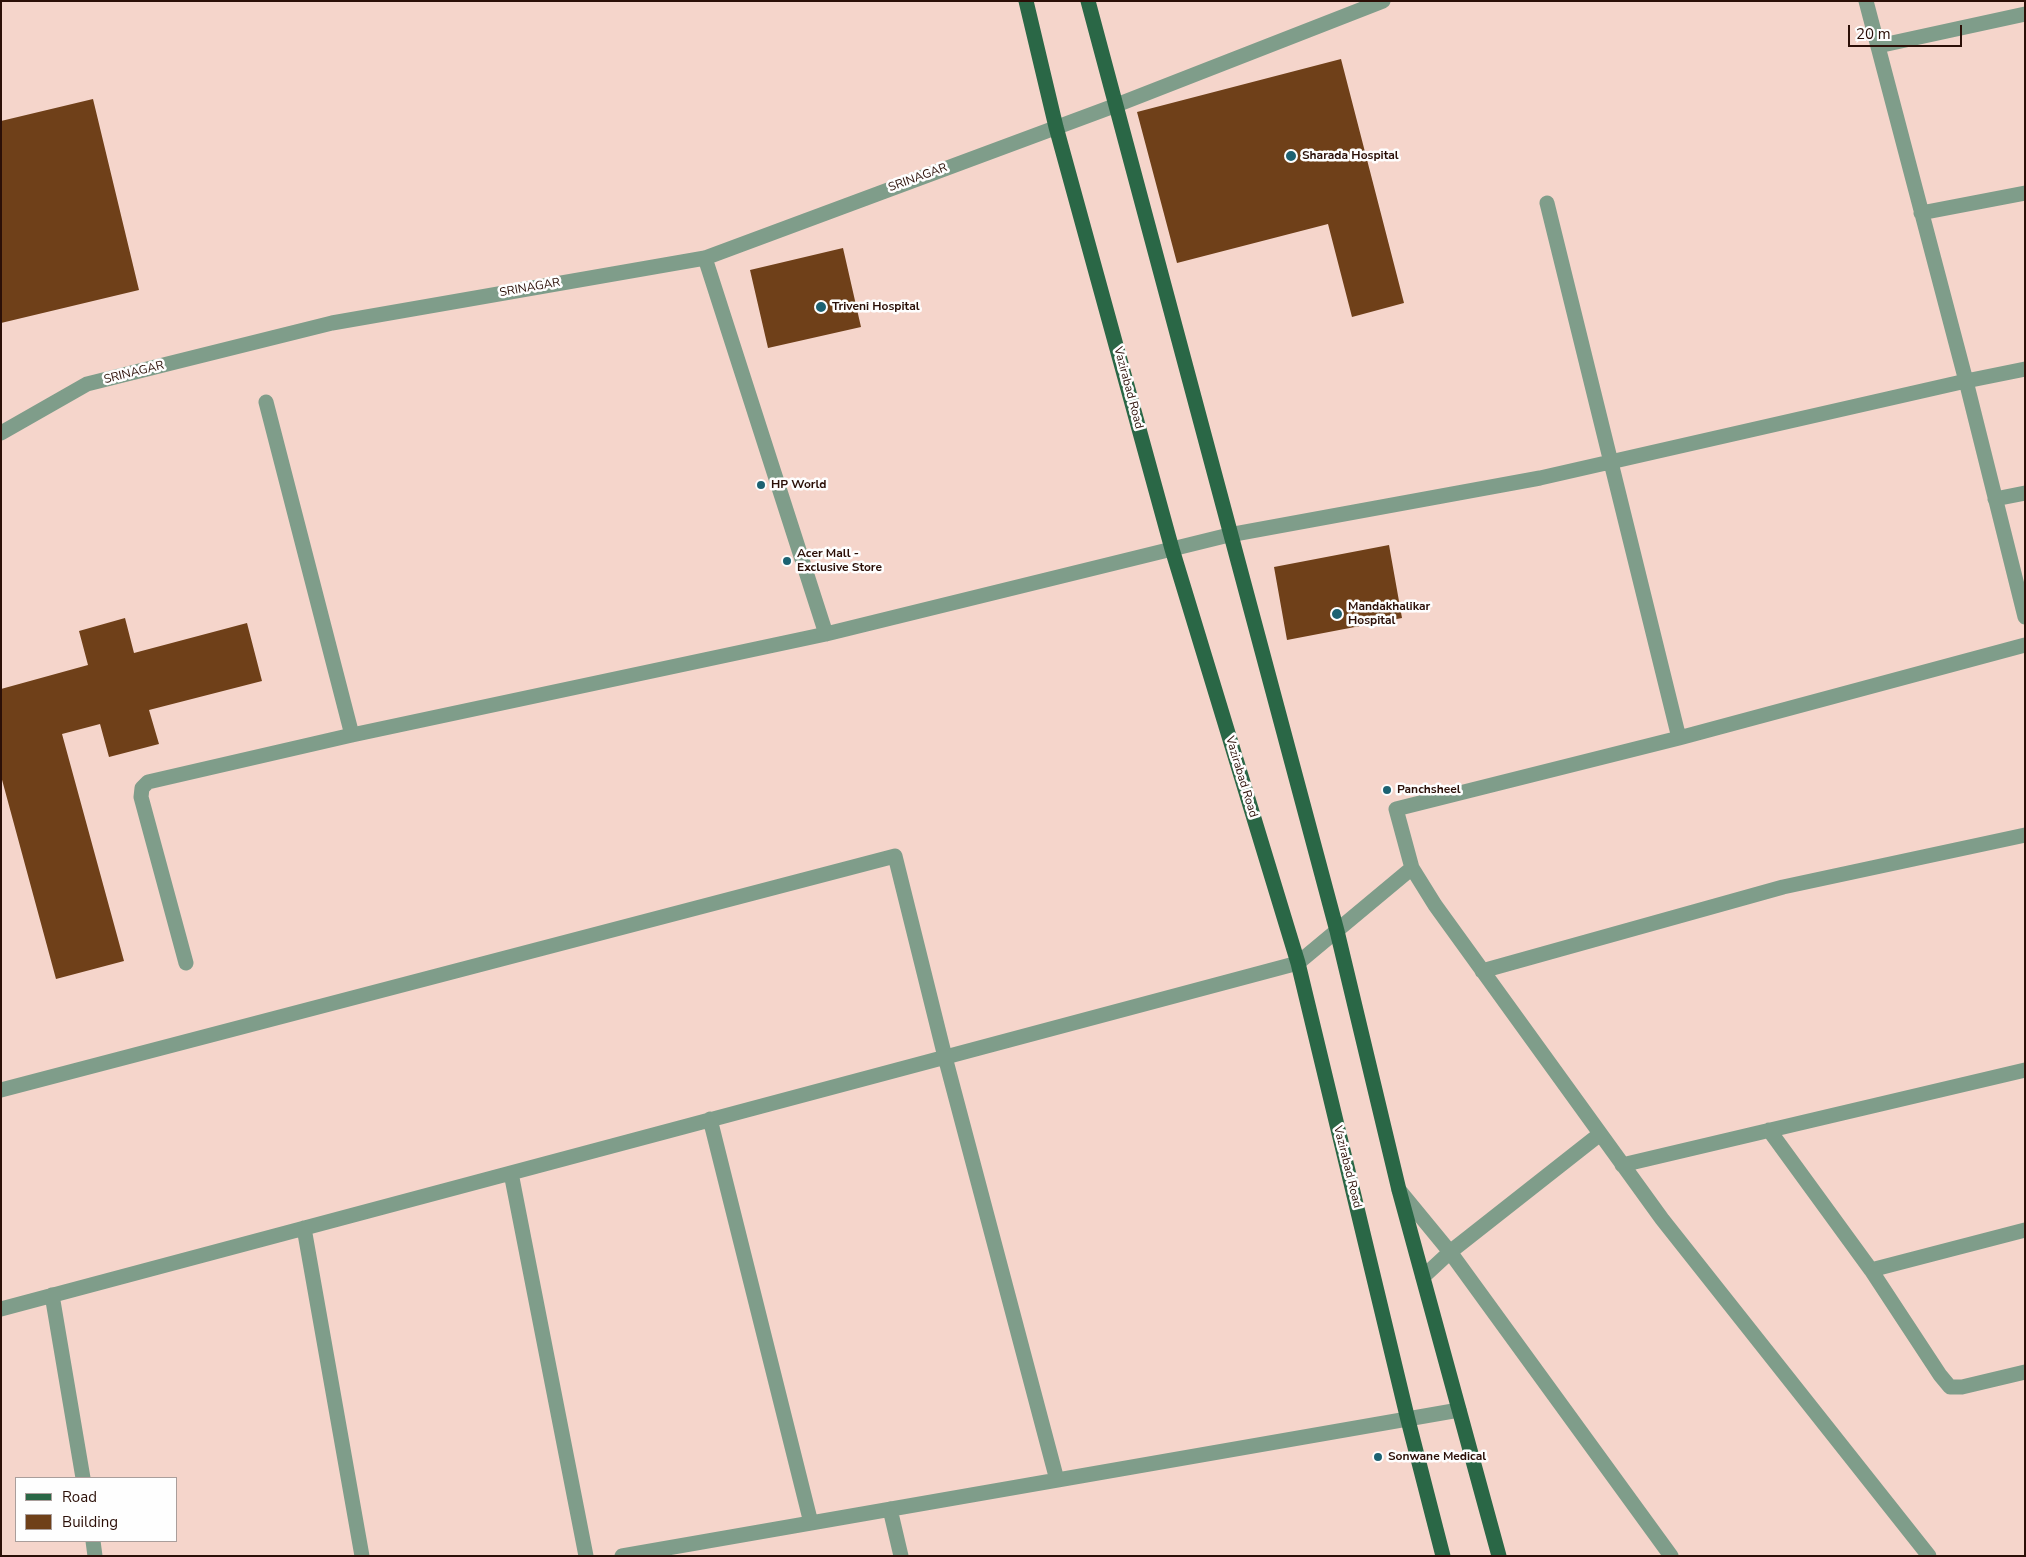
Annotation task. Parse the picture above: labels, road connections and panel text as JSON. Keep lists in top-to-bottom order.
{
  "streets": {
    "main road": ["Vazirabad Road"],
    "street": ["SRINAGAR"]
  },
  "crossings": [
    ["SRINAGAR", "Vazirabad Road"]
  ],
  "places": [
    "Sharada Hospital",
    "Triveni Hospital",
    "HP World",
    "Acer Mall - Exclusive Store",
    "Mandakhalikar Hospital",
    "Panchsheel",
    "Sonwane Medical"
  ],
  "legend": ["Road", "Building"],
  "scale_bar": "20 m"
}
